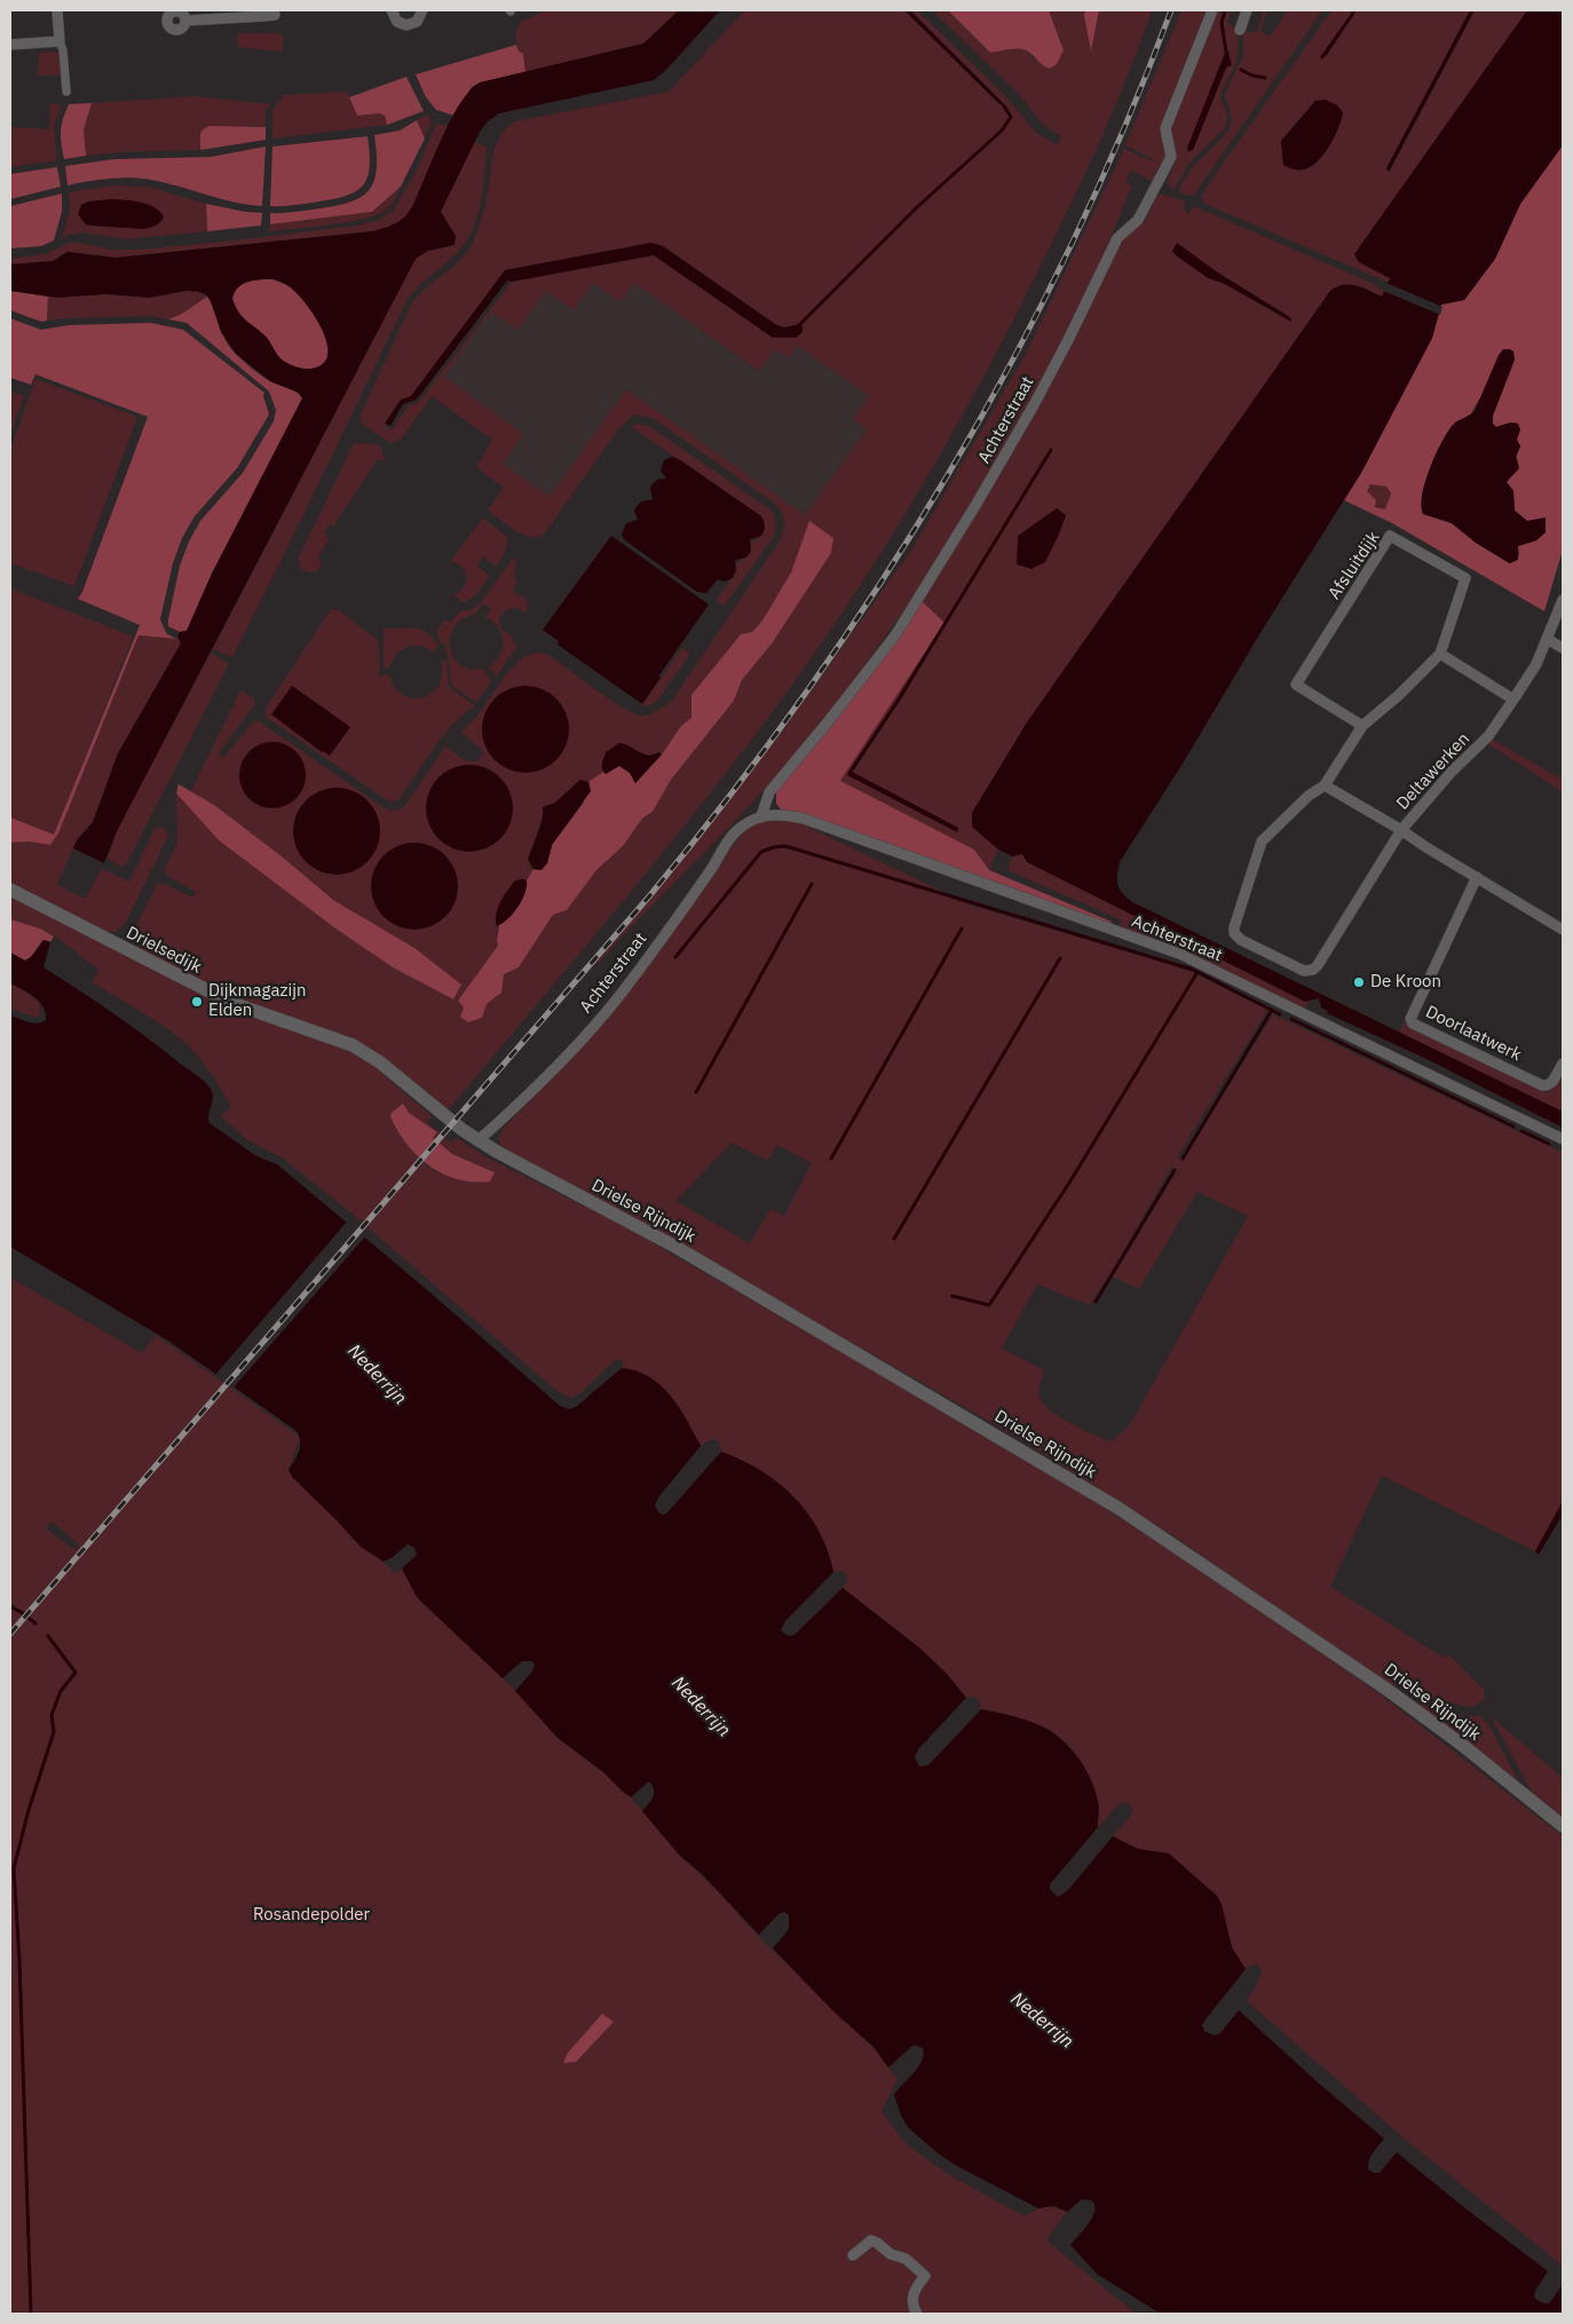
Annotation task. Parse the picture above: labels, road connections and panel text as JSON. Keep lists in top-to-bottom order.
{
  "streets": {
    "street": [
      "Achterstraat",
      "Afsluitdijk",
      "Deltawerken",
      "Drielsedijk",
      "Doorlaatwerk",
      "Drielse Rijndijk"
    ]
  },
  "crossings": [
    ["Achterstraat", "Drielsedijk"],
    ["Achterstraat", "Drielse Rijndijk"],
    ["Deltawerken", "Doorlaatwerk"],
    ["Drielsedijk", "Drielse Rijndijk"]
  ],
  "water": ["Nederrijn"],
  "parks": ["Rosandepolder"],
  "places": ["De Kroon", "Dijkmagazijn Elden"]
}
